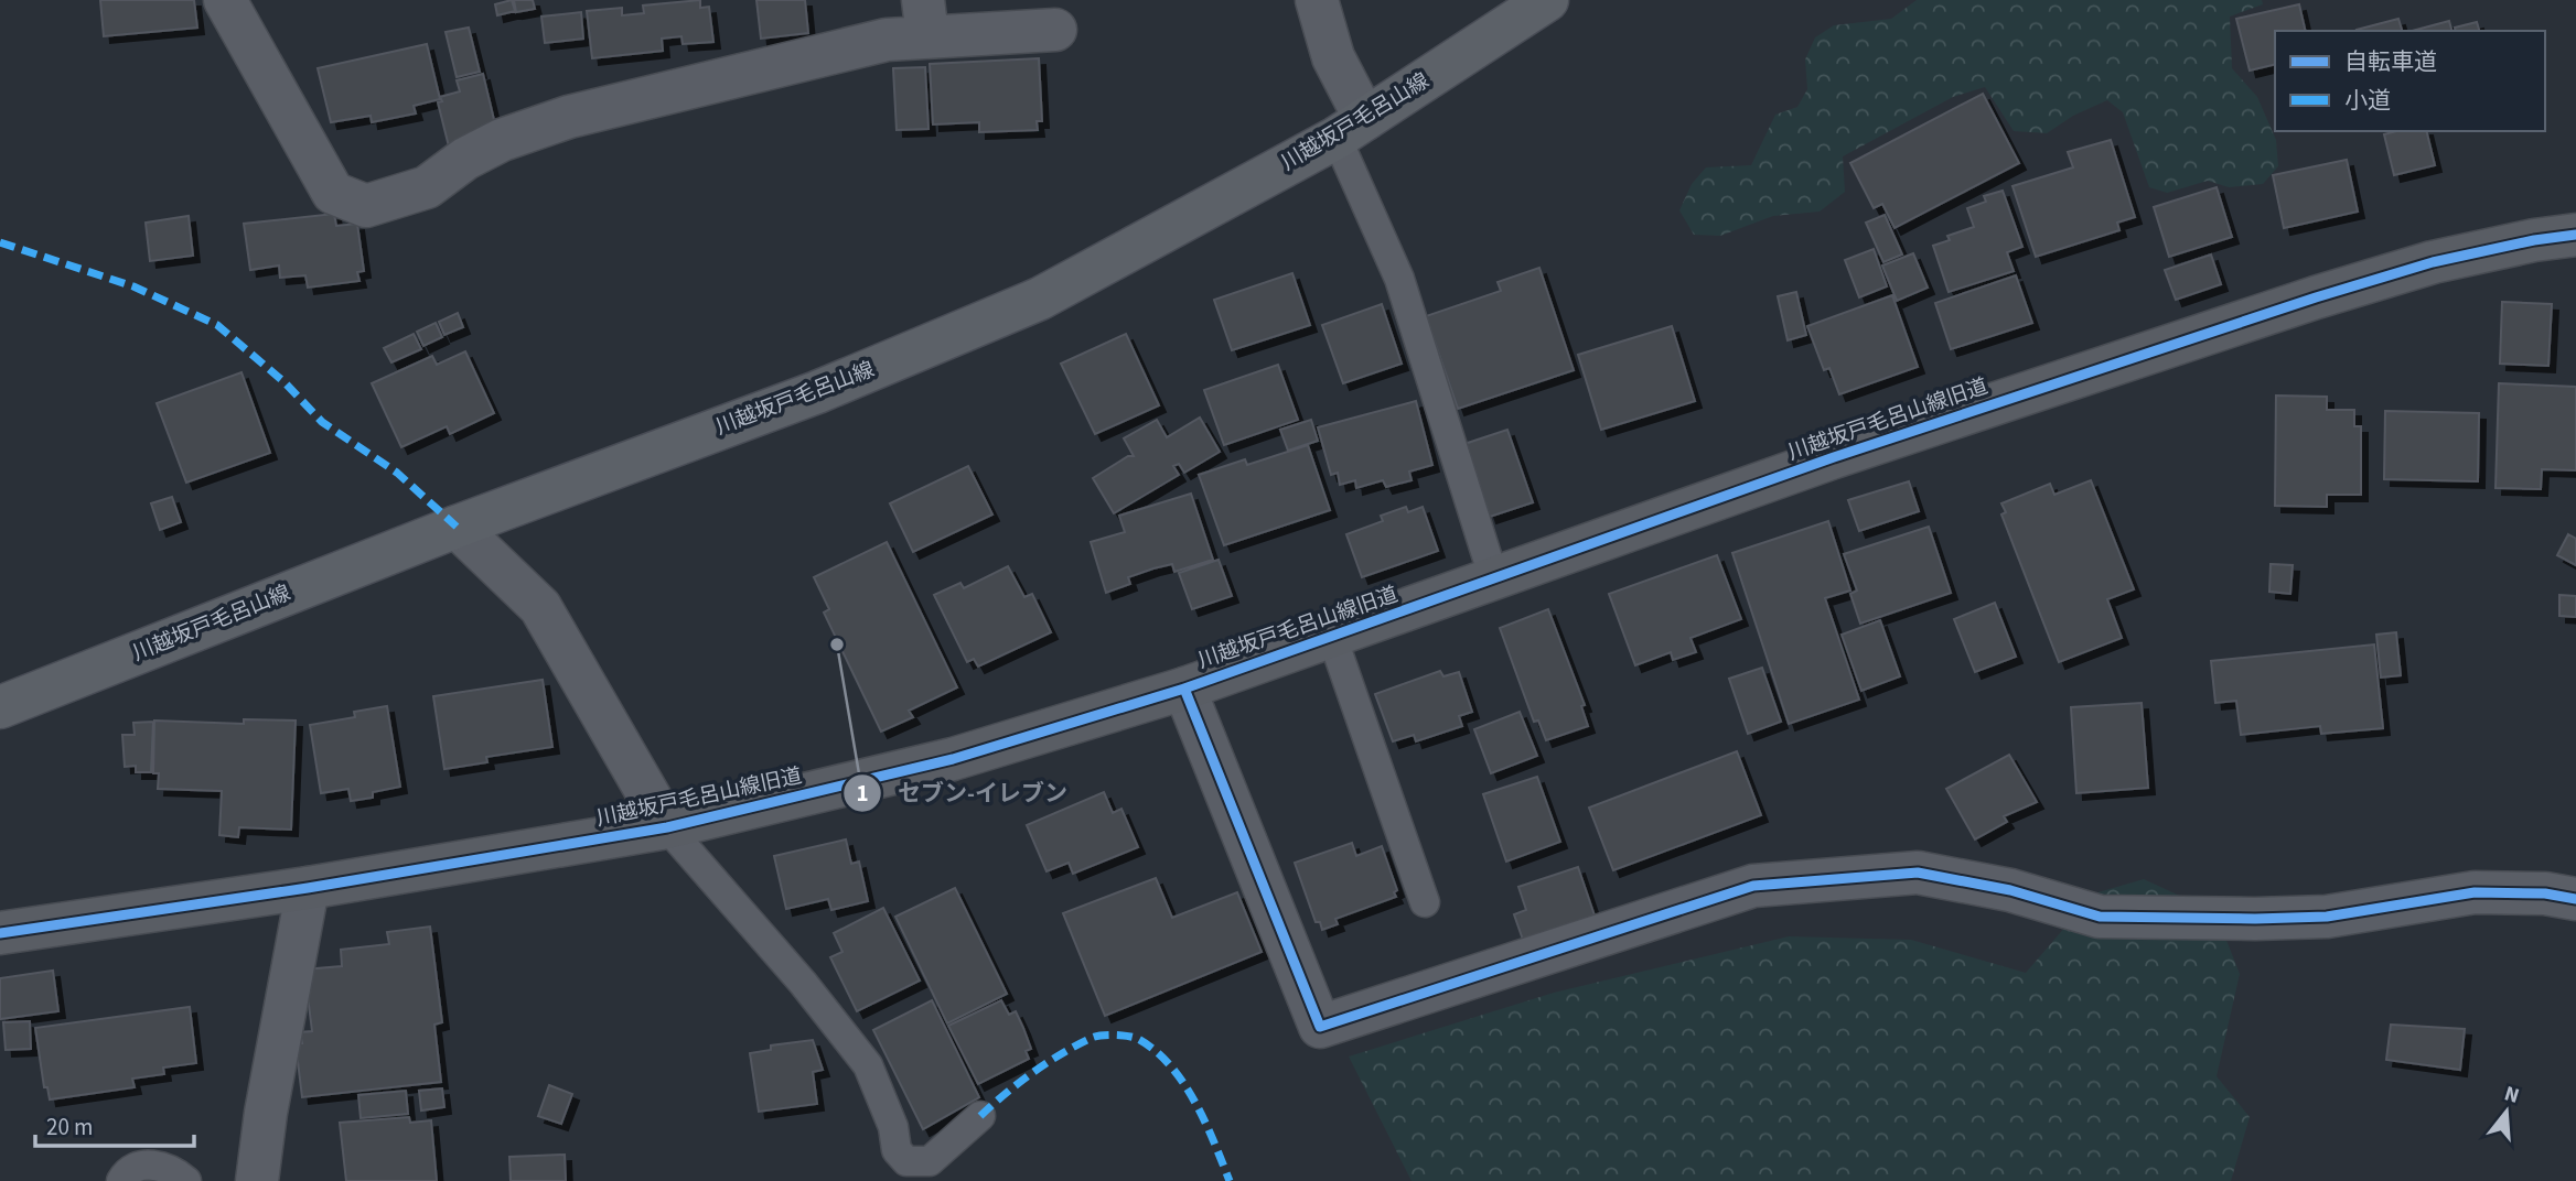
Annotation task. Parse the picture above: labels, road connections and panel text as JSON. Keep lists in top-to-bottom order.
{
  "streets": {
    "main road": ["川越坂戸毛呂山線"],
    "street": ["川越坂戸毛呂山線旧道"]
  },
  "places": ["セブン-イレブン"],
  "legend": ["自転車道", "小道"],
  "scale_bar": "20 m",
  "north": "top"
}
